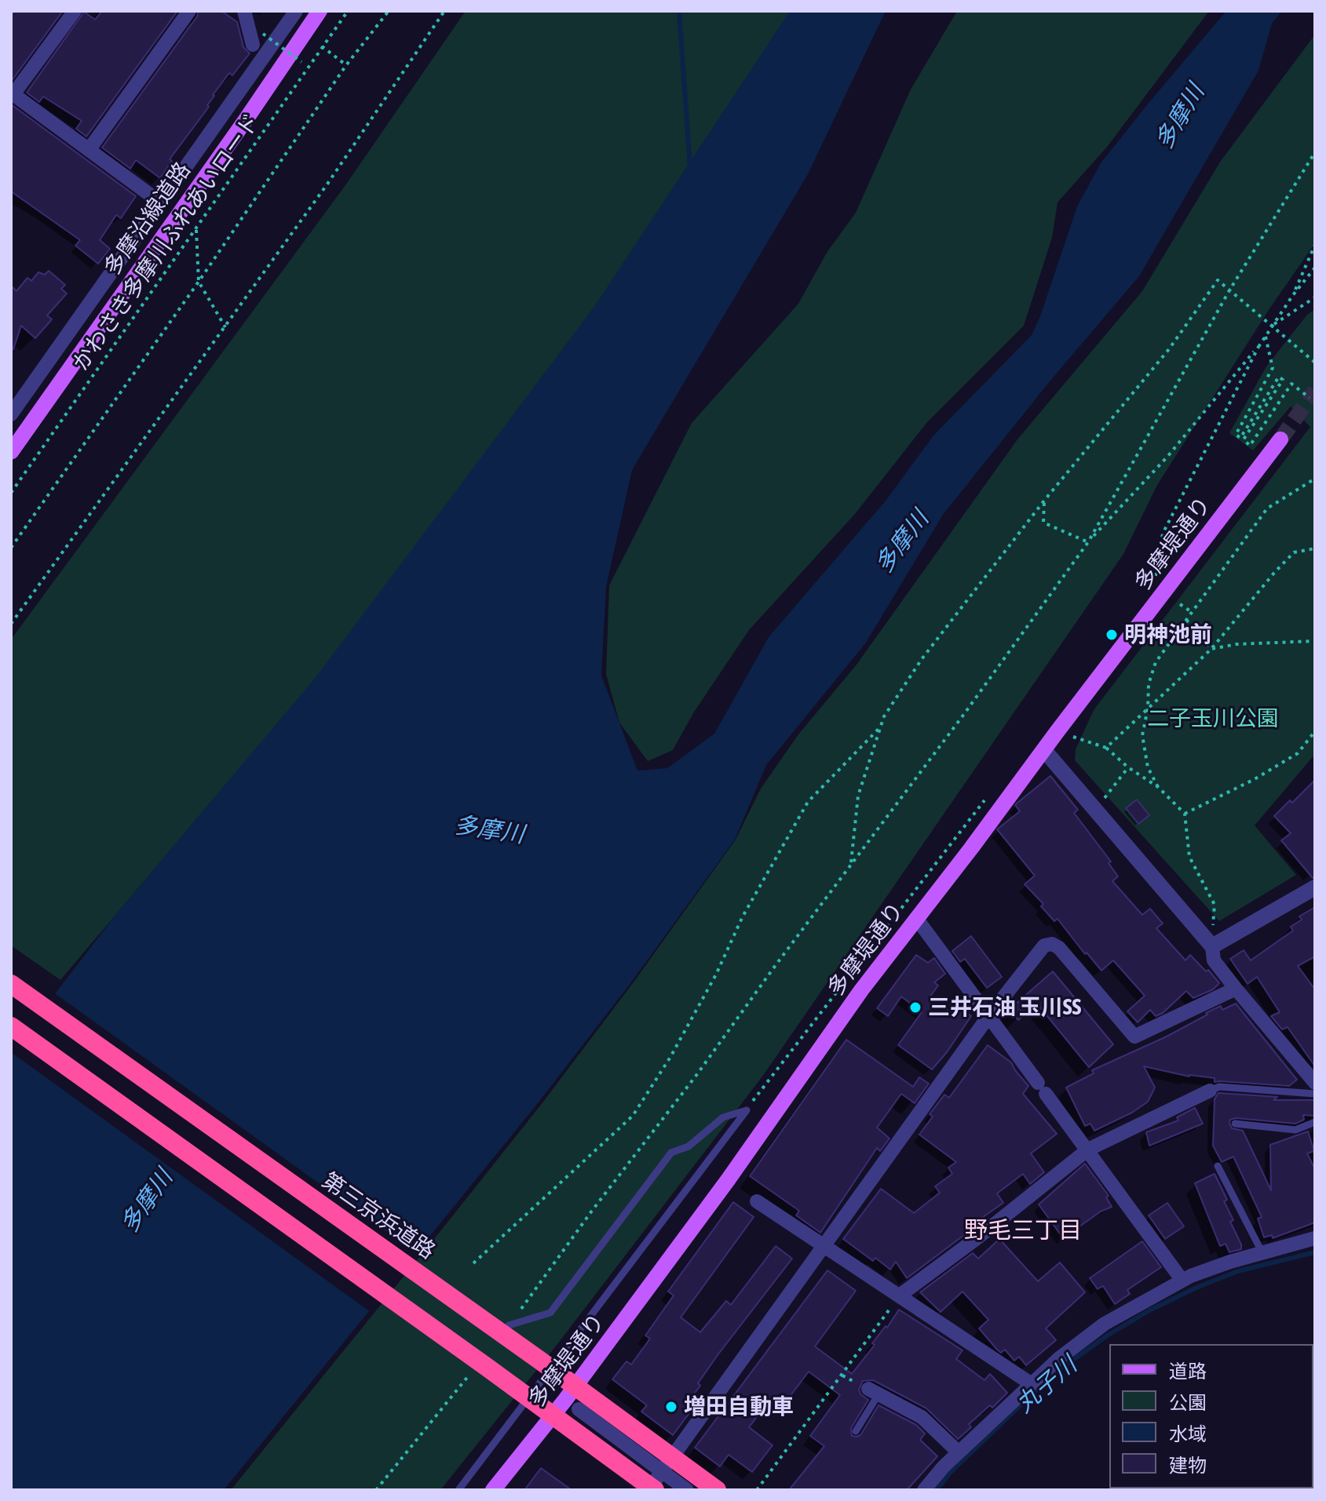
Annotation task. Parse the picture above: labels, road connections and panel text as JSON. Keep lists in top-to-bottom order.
{
  "streets": {
    "highway": ["第三京浜道路"],
    "main road": ["多摩沿線道路", "多摩堤通り"],
    "path": ["かわさき多摩川ふれあいロード"]
  },
  "districts": ["野毛三丁目"],
  "water": ["多摩川", "丸子川"],
  "parks": ["二子玉川公園"],
  "places": ["明神池前", "三井石油 玉川SS", "増田自動車"],
  "legend": [
    "道路",
    "公園",
    "水域",
    "建物"
  ]
}
